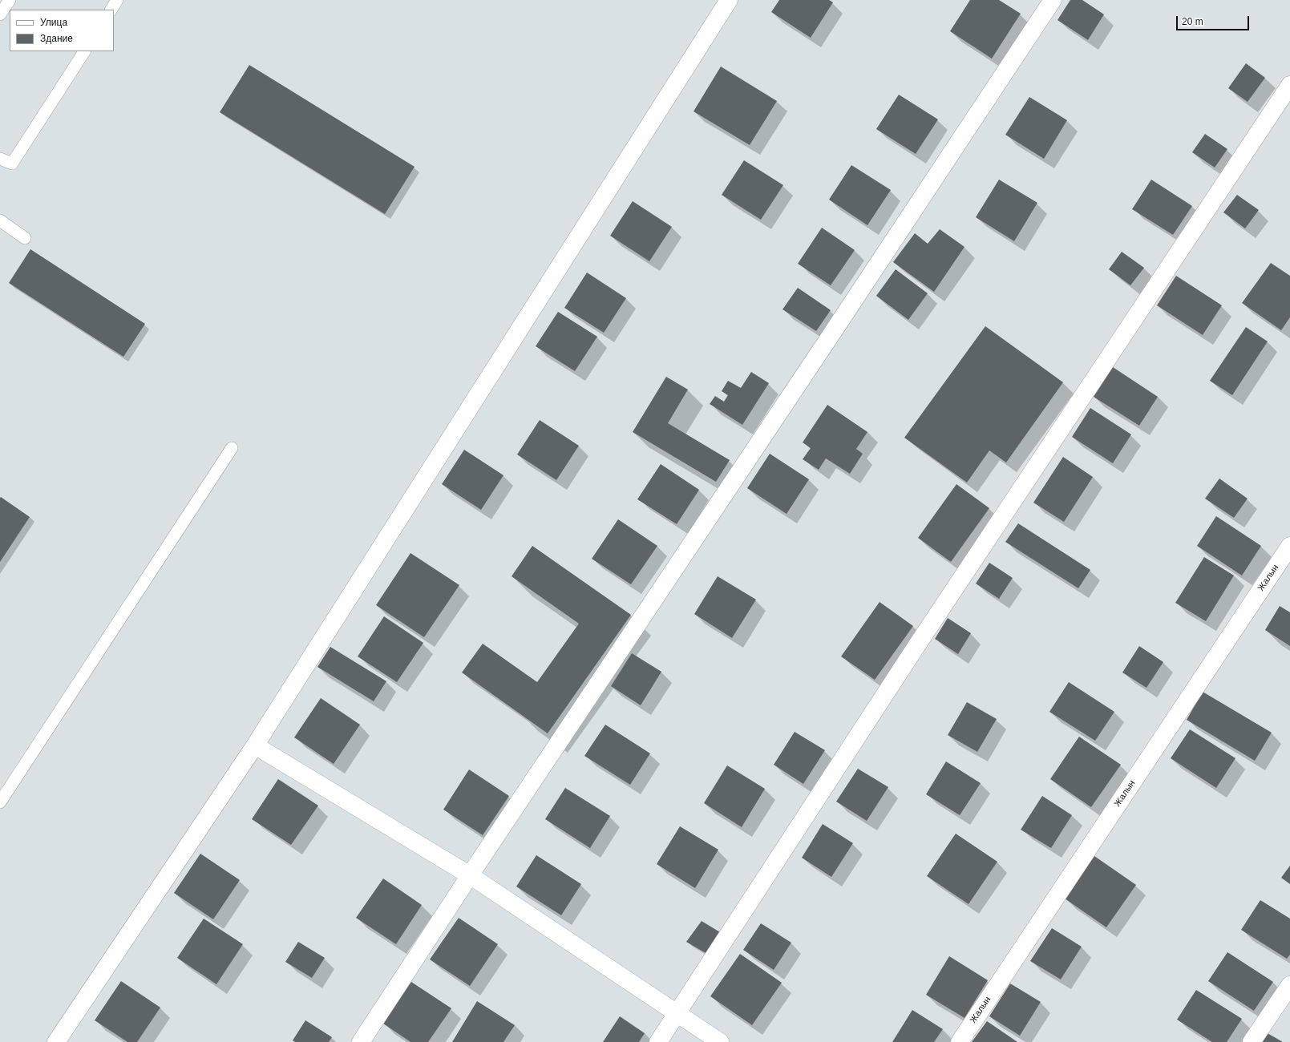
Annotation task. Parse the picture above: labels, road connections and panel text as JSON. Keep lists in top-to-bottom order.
{
  "streets": {
    "street": ["Жалын"]
  },
  "legend": ["Улица", "Здание"],
  "scale_bar": "20 m"
}
